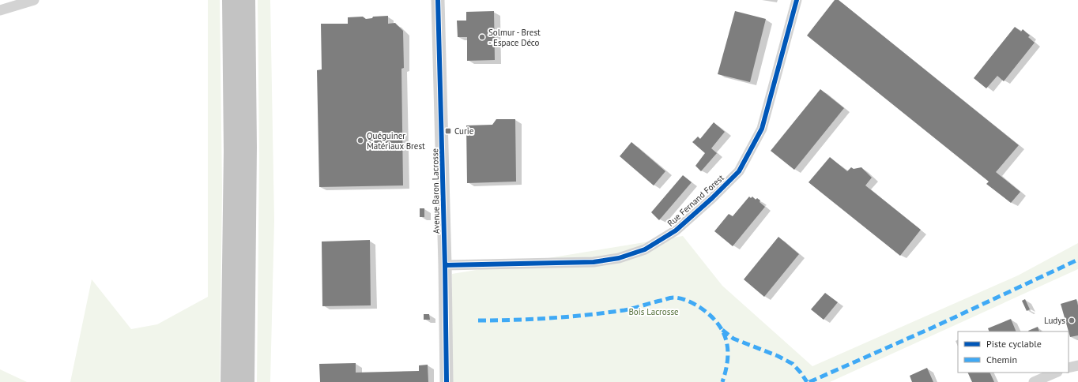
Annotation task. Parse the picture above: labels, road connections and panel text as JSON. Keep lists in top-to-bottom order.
{
  "streets": {
    "street": ["Avenue Baron Lacrosse", "Rue Fernand Forest"]
  },
  "crossings": [
    ["Avenue Baron Lacrosse", "Rue Fernand Forest"]
  ],
  "parks": ["Bois Lacrosse"],
  "places": {
    "other": ["Solmur - Brest - Espace Déco", "Quéguiner Matériaux Brest", "Ludys"],
    "transit": ["Curie"]
  },
  "legend": ["Piste cyclable", "Chemin"]
}
